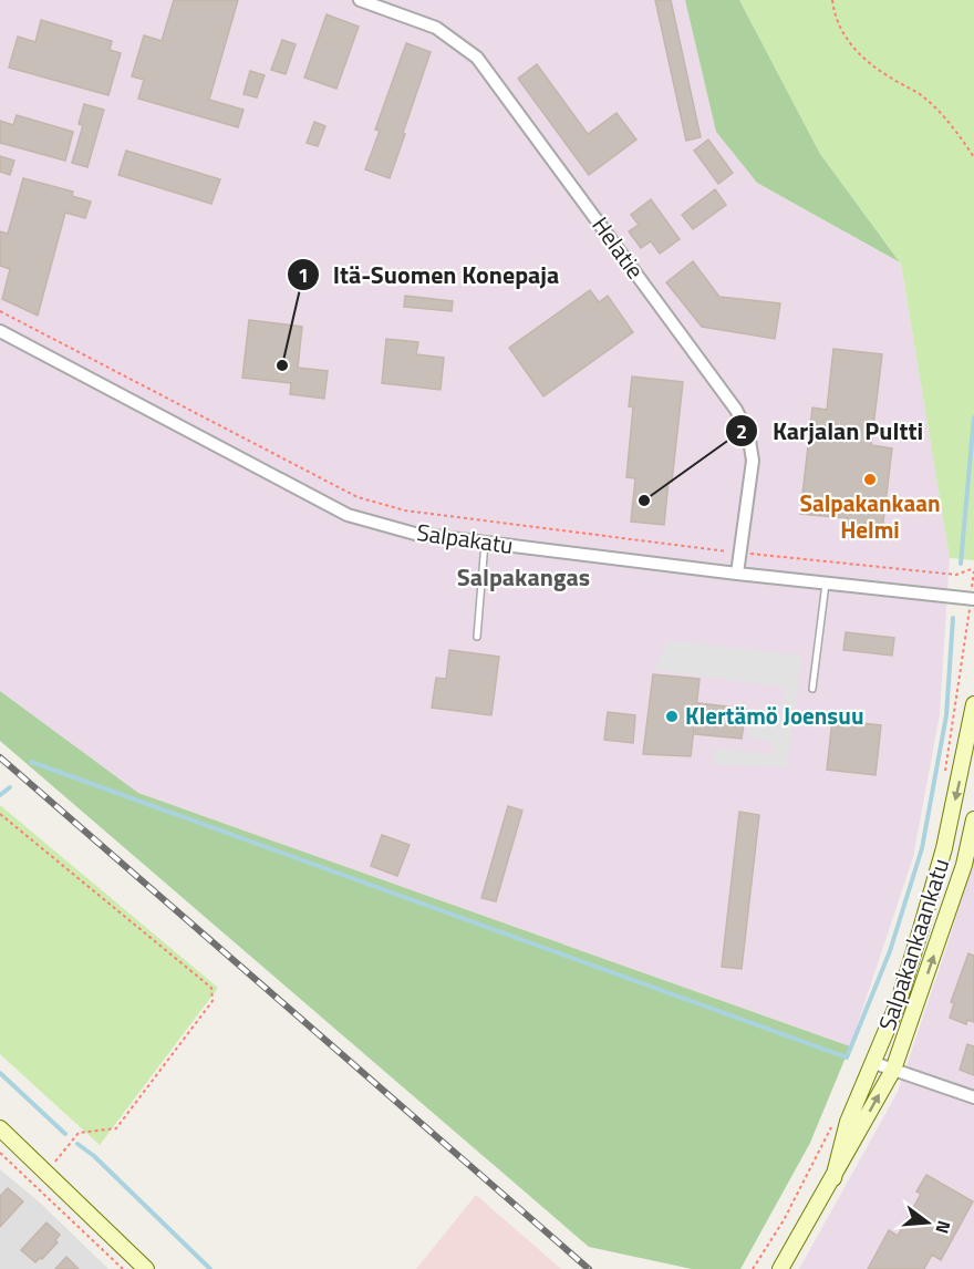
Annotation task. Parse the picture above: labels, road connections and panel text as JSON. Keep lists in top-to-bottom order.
{
  "streets": {
    "main road": ["Salpakankaankatu"],
    "street": ["Helatie", "Salpakatu"]
  },
  "crossings": [
    ["Helatie", "Salpakatu"]
  ],
  "districts": ["Salpakangas"],
  "places": [
    "Itä-Suomen Konepaja",
    "Salpakankaan Helmi",
    "Karjalan Pultti",
    "KIertämö Joensuu"
  ],
  "north": "right"
}
